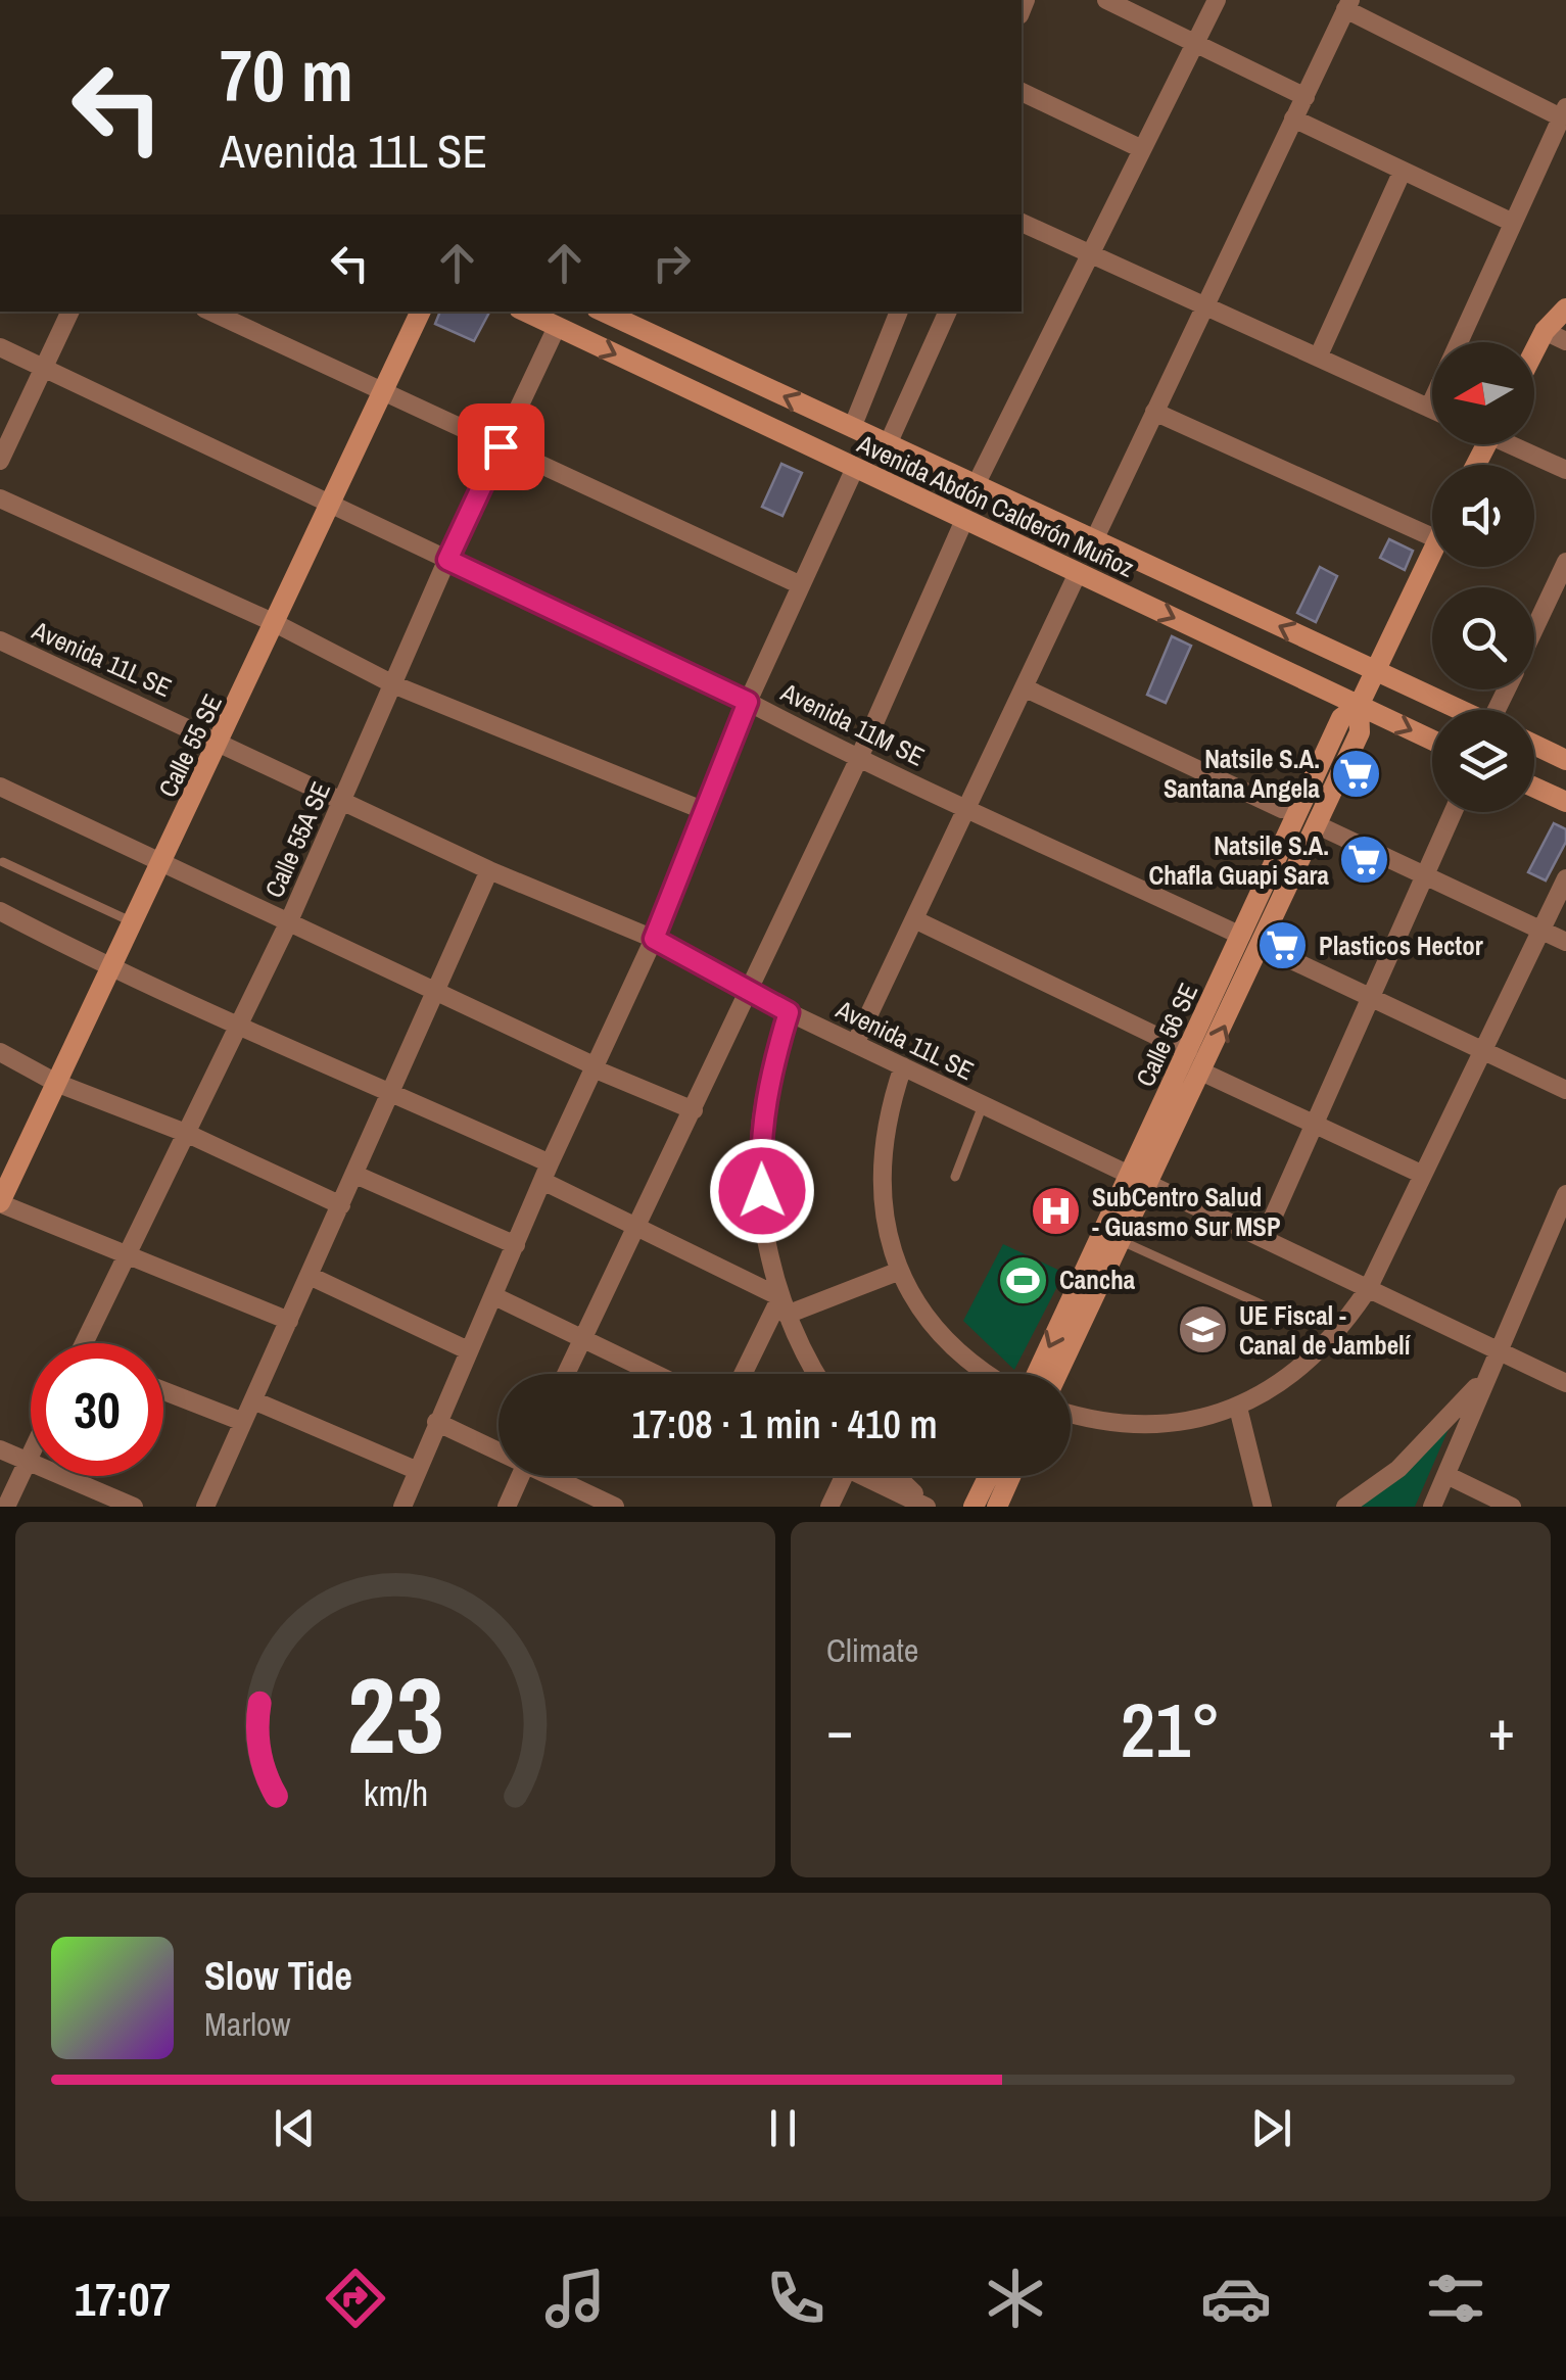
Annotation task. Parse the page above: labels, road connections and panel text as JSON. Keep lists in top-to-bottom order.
{
  "streets": {
    "main road": ["Avenida Abdón Calderón Muñoz", "Calle 55 SE", "Calle 56 SE"],
    "street": ["Avenida 11L SE", "Avenida 11M SE", "Calle 55A SE"]
  },
  "crossings": [
    ["Avenida Abdón Calderón Muñoz", "Calle 55A SE"],
    ["Avenida Abdón Calderón Muñoz", "Calle 56 SE"],
    ["Avenida 11L SE", "Calle 55 SE"],
    ["Avenida 11L SE", "Calle 55A SE"],
    ["Avenida 11L SE", "Calle 56 SE"],
    ["Avenida 11M SE", "Calle 55 SE"],
    ["Avenida 11M SE", "Calle 55A SE"],
    ["Avenida 11M SE", "Calle 56 SE"]
  ],
  "places": {
    "supermarket": ["Natsile S.A. Santana Angela", "Natsile S.A. Chafla Guapi Sara", "Plasticos Hector"],
    "hospital": ["SubCentro Salud - Guasmo Sur MSP"],
    "sports": ["Cancha"],
    "school or university": ["UE Fiscal - Canal de Jambelí"]
  },
  "north": "left",
  "page": {
    "turn": ["70 m", "Avenida 11L SE"],
    "limit": "30",
    "trip": "17:08 · 1 min · 410 m",
    "tile": "Climate",
    "heat": ["−", "21°", "+"],
    "song": ["Slow Tide", "Marlow"],
    "tabs": "17:07",
    "gauge": ["23", "km/h"]
  }
}
